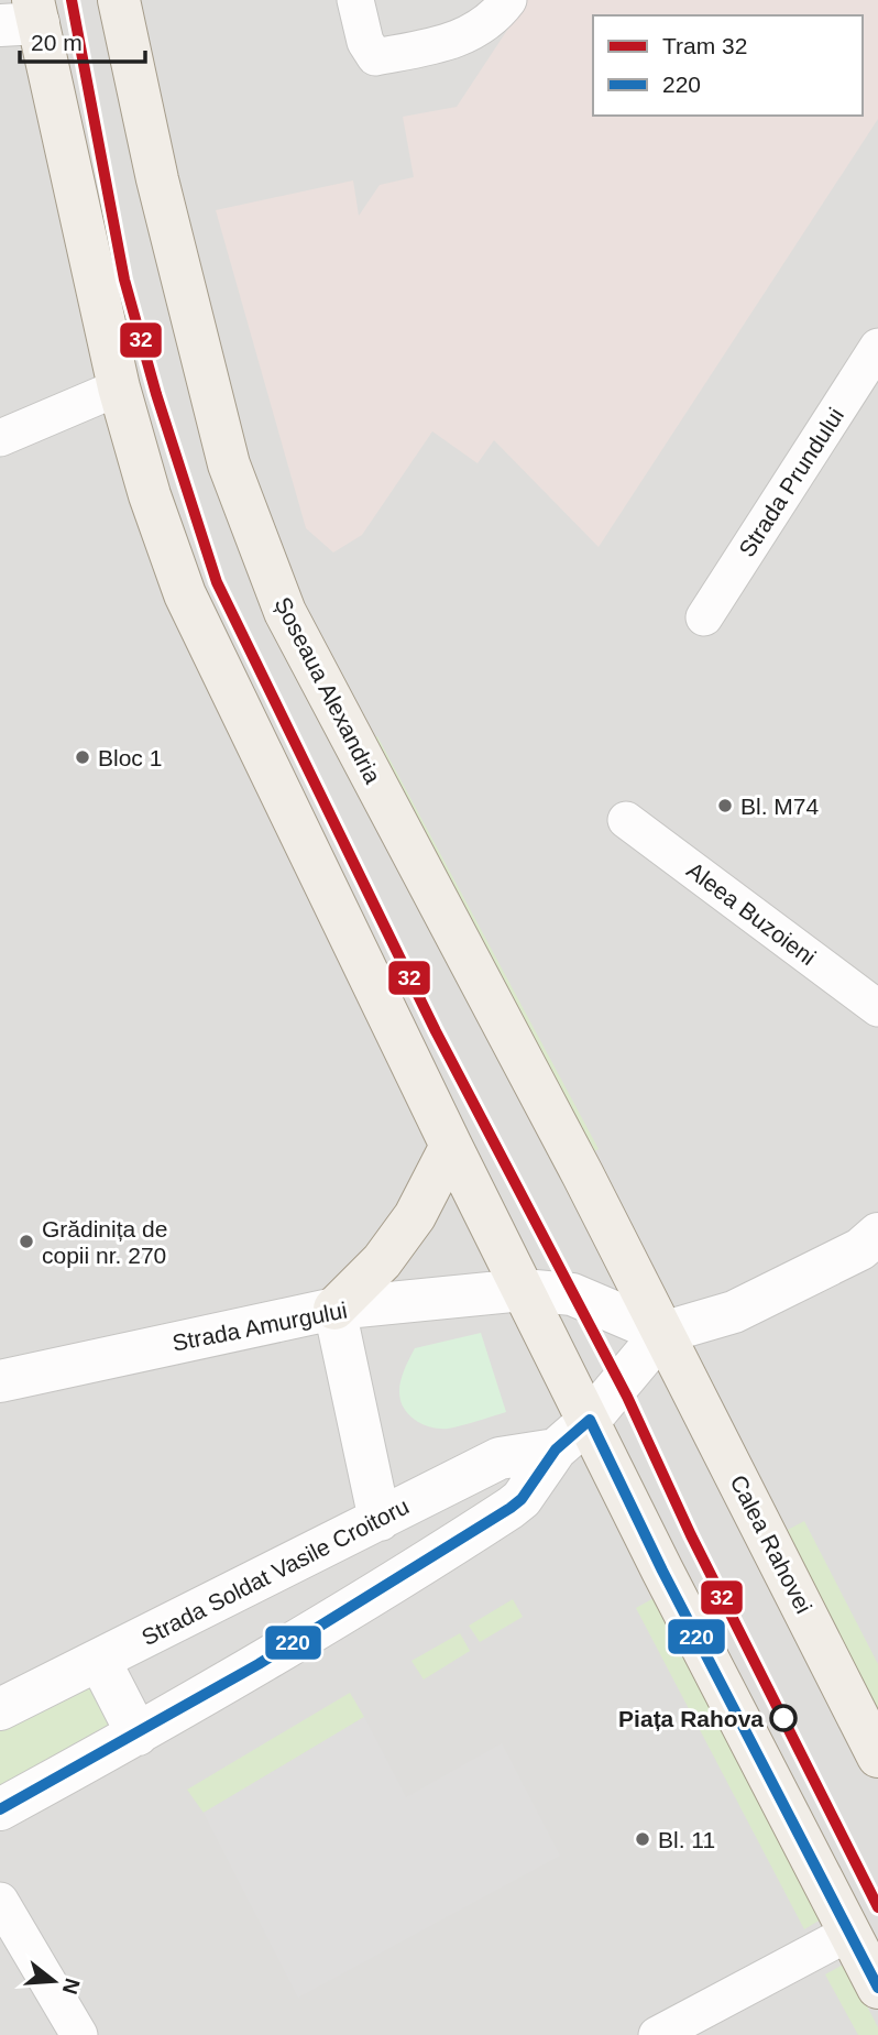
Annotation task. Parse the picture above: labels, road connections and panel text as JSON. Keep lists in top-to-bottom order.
{
  "streets": {
    "main road": ["Șoseaua Alexandria", "Calea Rahovei"],
    "street": [
      "Strada Prundului",
      "Aleea Buzoieni",
      "Strada Amurgului",
      "Strada Soldat Vasile Croitoru"
    ]
  },
  "crossings": [
    ["Șoseaua Alexandria", "Strada Amurgului"],
    ["Șoseaua Alexandria", "Calea Rahovei"],
    ["Strada Amurgului", "Calea Rahovei"]
  ],
  "places": [
    "Bloc 1",
    "Bl. M74",
    "Grădinița de copii nr. 270",
    "Piața Rahova",
    "Bl. 11"
  ],
  "lines": ["tram line 32", "transit line 220"],
  "legend": ["Tram 32", "220"],
  "scale_bar": "20 m",
  "north": "right"
}
